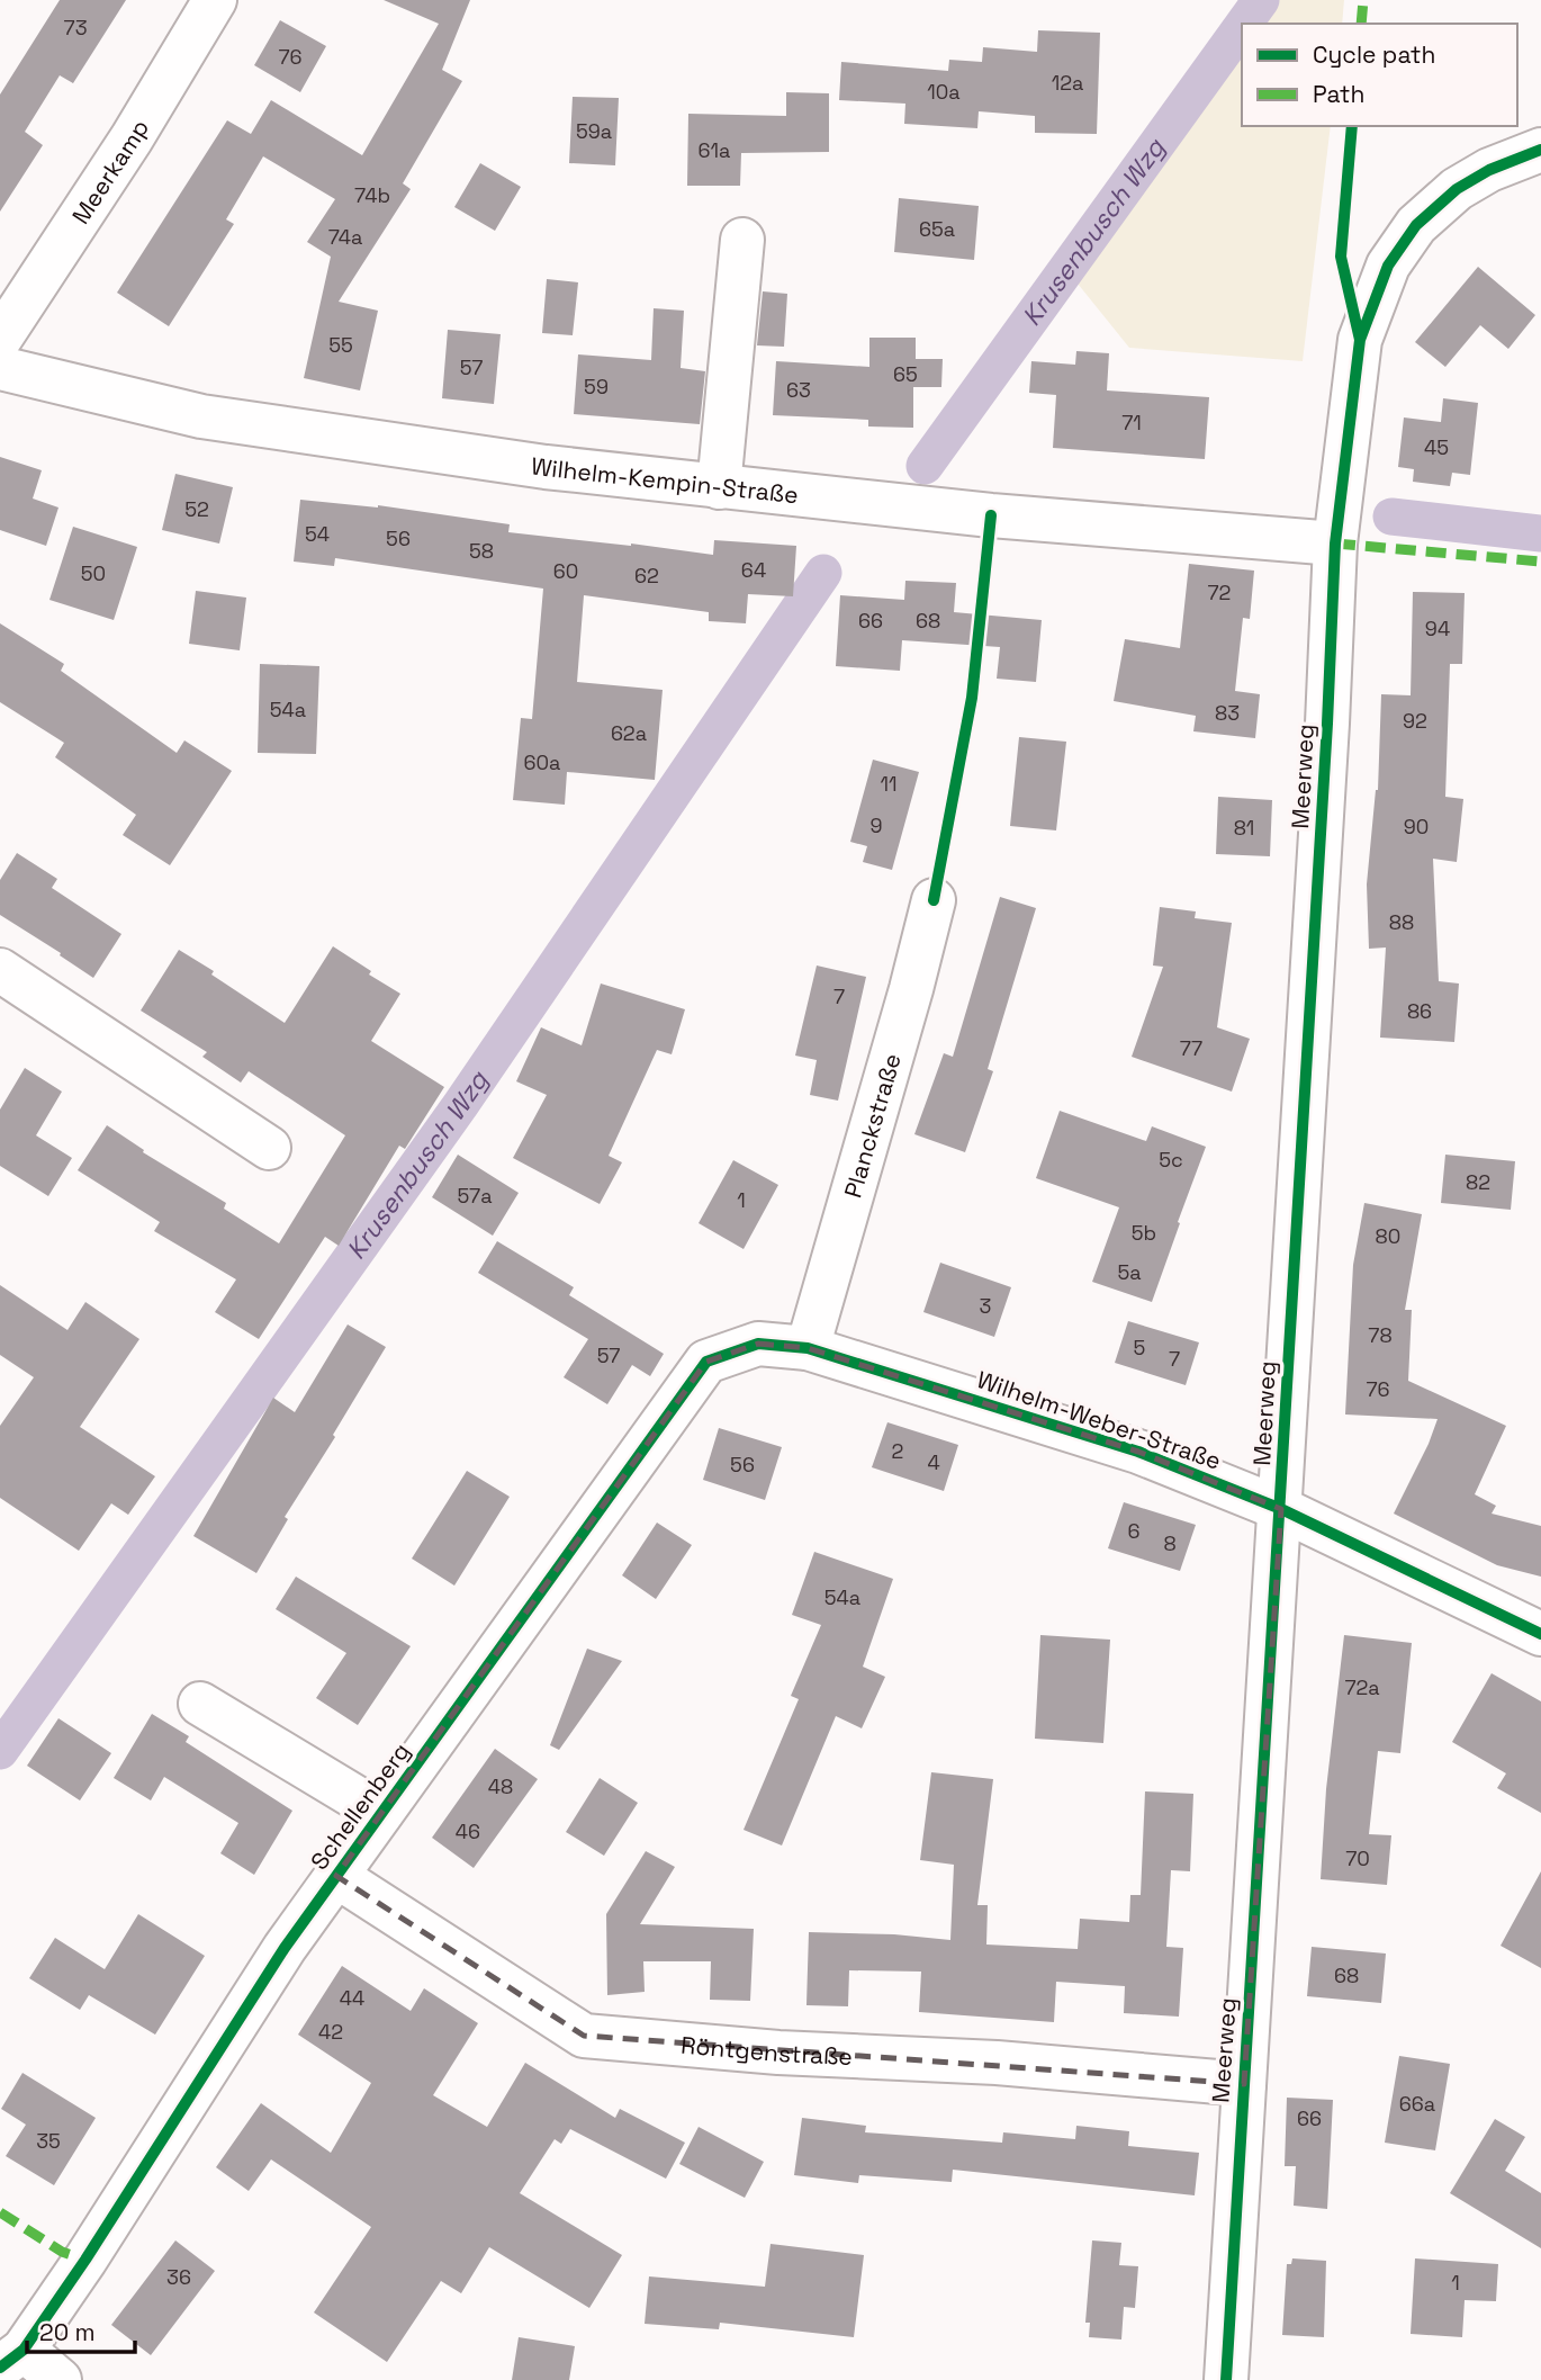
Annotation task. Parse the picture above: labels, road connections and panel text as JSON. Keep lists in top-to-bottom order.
{
  "streets": {
    "street": [
      "Meerkamp",
      "Wilhelm-Kempin-Straße",
      "Meerweg",
      "Planckstraße",
      "Wilhelm-Weber-Straße",
      "Schellenberg",
      "Röntgenstraße"
    ]
  },
  "crossings": [
    ["Wilhelm-Kempin-Straße", "Meerweg"],
    ["Meerweg", "Wilhelm-Weber-Straße"],
    ["Meerweg", "Röntgenstraße"],
    ["Planckstraße", "Wilhelm-Weber-Straße"],
    ["Planckstraße", "Schellenberg"],
    ["Wilhelm-Weber-Straße", "Schellenberg"],
    ["Schellenberg", "Röntgenstraße"]
  ],
  "water": ["Krusenbusch Wzg"],
  "house_numbers": [
    "73",
    "76",
    "12a",
    "10a",
    "59a",
    "61a",
    "74b",
    "65a",
    "74a",
    "55",
    "57",
    "65",
    "59",
    "63",
    "71",
    "45",
    "52",
    "54",
    "56",
    "58",
    "64",
    "60",
    "50",
    "62",
    "72",
    "66",
    "68",
    "94",
    "54a",
    "83",
    "92",
    "62a",
    "60a",
    "11",
    "9",
    "90",
    "81",
    "88",
    "7",
    "86",
    "77",
    "5c",
    "82",
    "57a",
    "1",
    "5b",
    "80",
    "5a",
    "3",
    "78",
    "5",
    "57",
    "7",
    "76",
    "2",
    "4",
    "56",
    "6",
    "8",
    "54a",
    "72a",
    "48",
    "46",
    "70",
    "68",
    "44",
    "42",
    "66a",
    "66",
    "35",
    "36",
    "1"
  ],
  "legend": ["Cycle path", "Path"],
  "scale_bar": "20 m"
}
